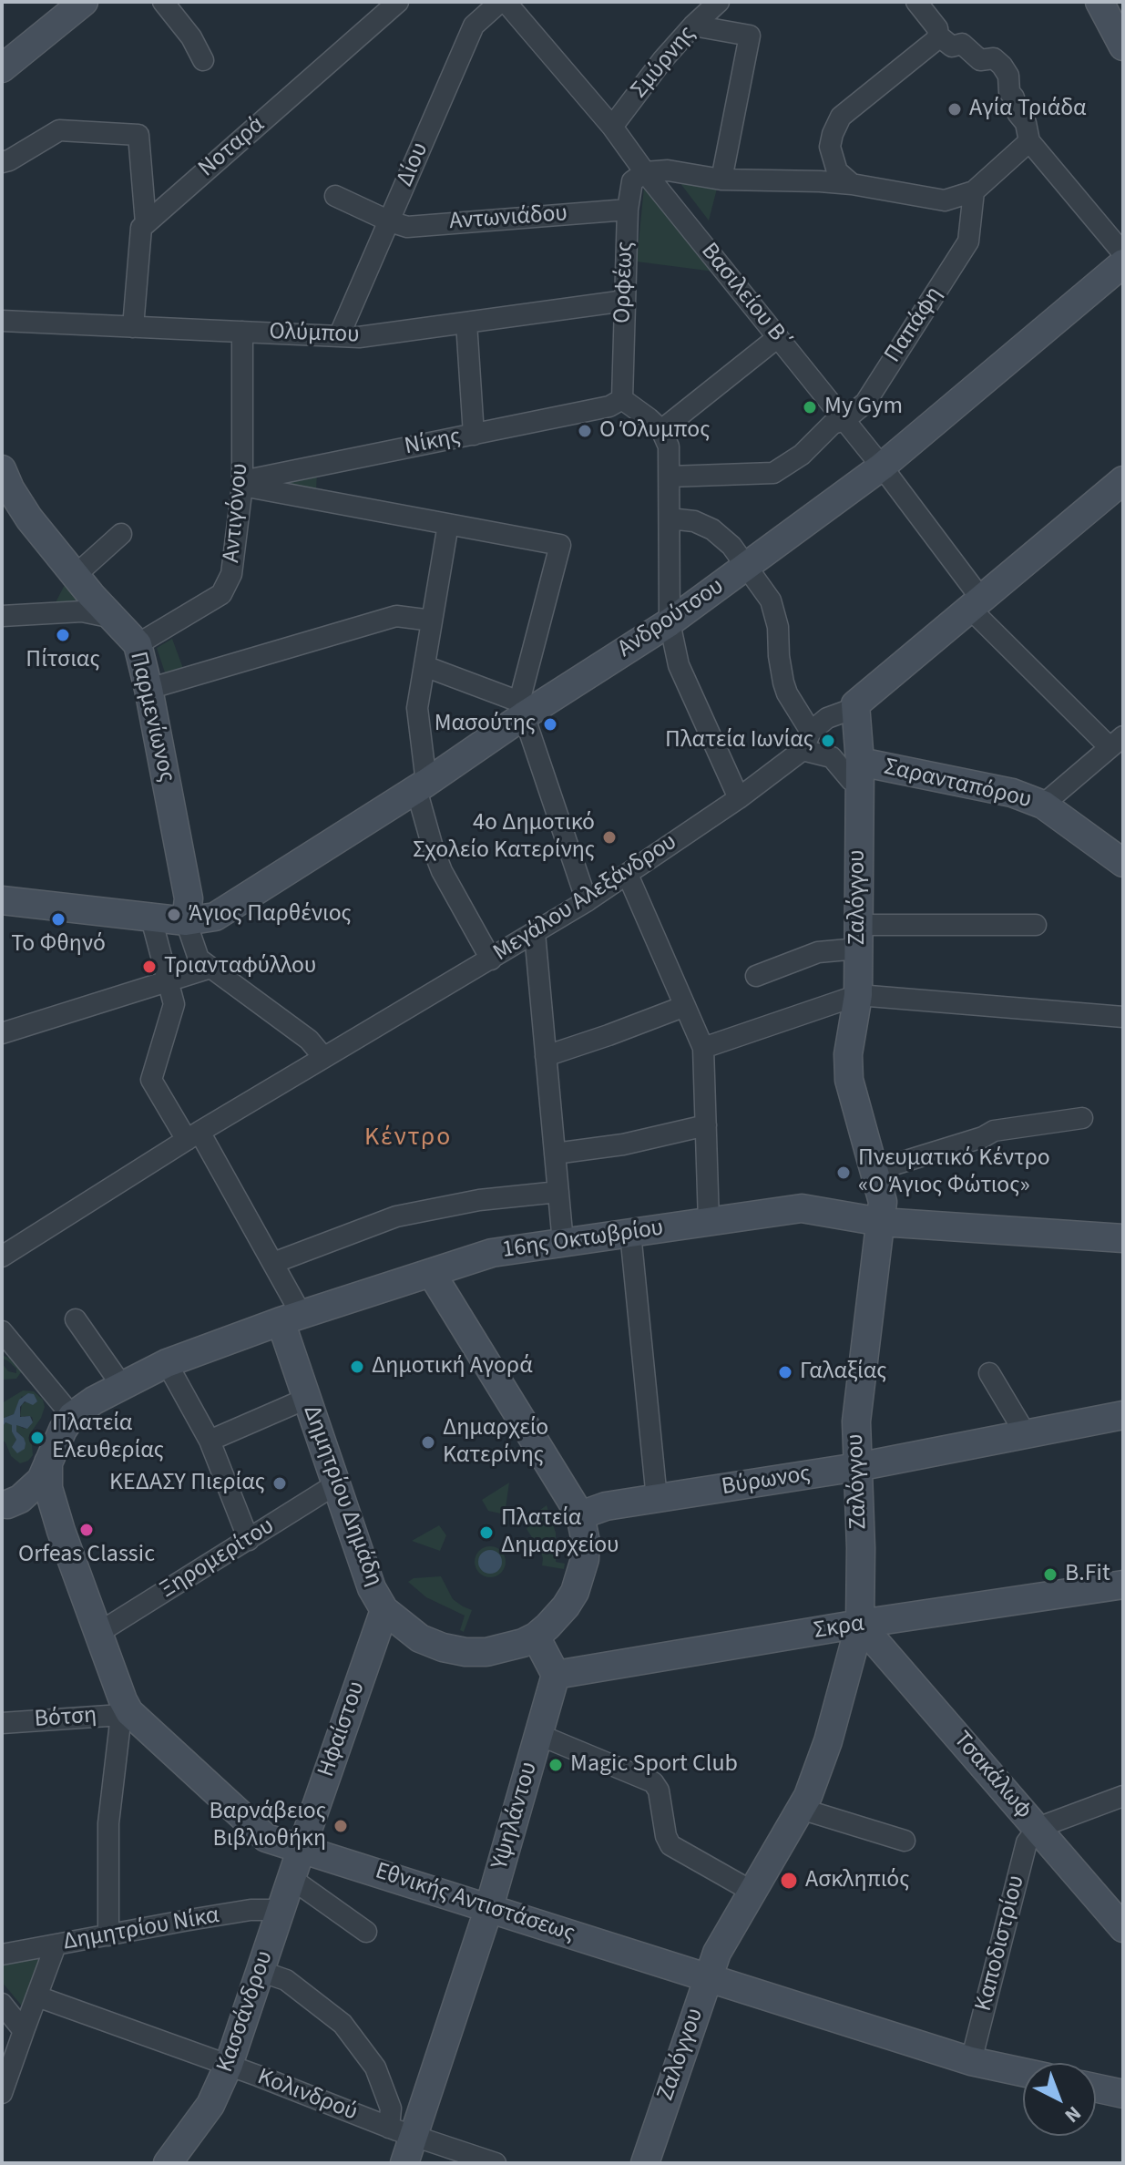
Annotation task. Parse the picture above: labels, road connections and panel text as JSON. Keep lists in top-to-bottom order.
{
  "streets": {
    "street": [
      "Σμύρνης",
      "Νοταρά",
      "Δίου",
      "Αντωνιάδου",
      "Ορφέως",
      "Βασιλείου Β΄",
      "Παπάφη",
      "Ολύμπου",
      "Νίκης",
      "Αντιγόνου",
      "Ανδρούτσου",
      "Παρμενίωνος",
      "Σαρανταπόρου",
      "Ζαλόγγου",
      "Μεγάλου Αλεξάνδρου",
      "16ης Οκτωβρίου",
      "Βύρωνος",
      "Δημητρίου Δημάδη",
      "Ξηρομερίτου",
      "Σκρα",
      "Βότση",
      "Ηφαίστου",
      "Τσακάλωφ",
      "Υψηλάντου",
      "Εθνικής Αντιστάσεως",
      "Δημητρίου Νίκα",
      "Καποδιστρίου",
      "Κασσάνδρου",
      "Κολινδρού"
    ]
  },
  "crossings": [
    ["Σμύρνης", "Βασιλείου Β΄"],
    ["Δίου", "Αντωνιάδου"],
    ["Δίου", "Ολύμπου"],
    ["Αντωνιάδου", "Ορφέως"],
    ["Ορφέως", "Βασιλείου Β΄"],
    ["Ορφέως", "Ολύμπου"],
    ["Ορφέως", "Νίκης"],
    ["Βασιλείου Β΄", "Παπάφη"],
    ["Βασιλείου Β΄", "Ανδρούτσου"],
    ["Βασιλείου Β΄", "Μεγάλου Αλεξάνδρου"],
    ["Ολύμπου", "Αντιγόνου"],
    ["Νίκης", "Αντιγόνου"],
    ["Αντιγόνου", "Παρμενίωνος"],
    ["Ανδρούτσου", "Παρμενίωνος"],
    ["Σαρανταπόρου", "Ζαλόγγου"],
    ["Ζαλόγγου", "16ης Οκτωβρίου"],
    ["Ζαλόγγου", "Βύρωνος"],
    ["Ζαλόγγου", "Σκρα"],
    ["Ζαλόγγου", "Τσακάλωφ"],
    ["Ζαλόγγου", "Εθνικής Αντιστάσεως"],
    ["16ης Οκτωβρίου", "Δημητρίου Δημάδη"],
    ["Βύρωνος", "Δημητρίου Δημάδη"],
    ["Δημητρίου Δημάδη", "Ξηρομερίτου"],
    ["Δημητρίου Δημάδη", "Ηφαίστου"],
    ["Ξηρομερίτου", "Εθνικής Αντιστάσεως"],
    ["Σκρα", "Τσακάλωφ"],
    ["Σκρα", "Υψηλάντου"],
    ["Βότση", "Εθνικής Αντιστάσεως"],
    ["Ηφαίστου", "Εθνικής Αντιστάσεως"],
    ["Ηφαίστου", "Κασσάνδρου"],
    ["Τσακάλωφ", "Καποδιστρίου"],
    ["Υψηλάντου", "Εθνικής Αντιστάσεως"],
    ["Υψηλάντου", "Κολινδρού"],
    ["Εθνικής Αντιστάσεως", "Καποδιστρίου"],
    ["Εθνικής Αντιστάσεως", "Κασσάνδρου"],
    ["Δημητρίου Νίκα", "Κασσάνδρου"],
    ["Κασσάνδρου", "Κολινδρού"]
  ],
  "districts": ["Κέντρο"],
  "places": [
    "Αγία Τριάδα",
    "My Gym",
    "Ο Όλυμπος",
    "Πίτσιας",
    "Μασούτης",
    "Πλατεία Ιωνίας",
    "4ο Δημοτικό Σχολείο Κατερίνης",
    "Άγιος Παρθένιος",
    "Το Φθηνό",
    "Τριανταφύλλου",
    "Πνευματικό Κέντρο «Ο Άγιος Φώτιος»",
    "Δημοτική Αγορά",
    "Γαλαξίας",
    "Πλατεία Ελευθερίας",
    "Δημαρχείο Κατερίνης",
    "ΚΕΔΑΣΥ Πιερίας",
    "Orfeas Classic",
    "Πλατεία Δημαρχείου",
    "B.Fit",
    "Magic Sport Club",
    "Βαρνάβειος Βιβλιοθήκη",
    "Ασκληπιός"
  ],
  "north": "bottom right"
}
